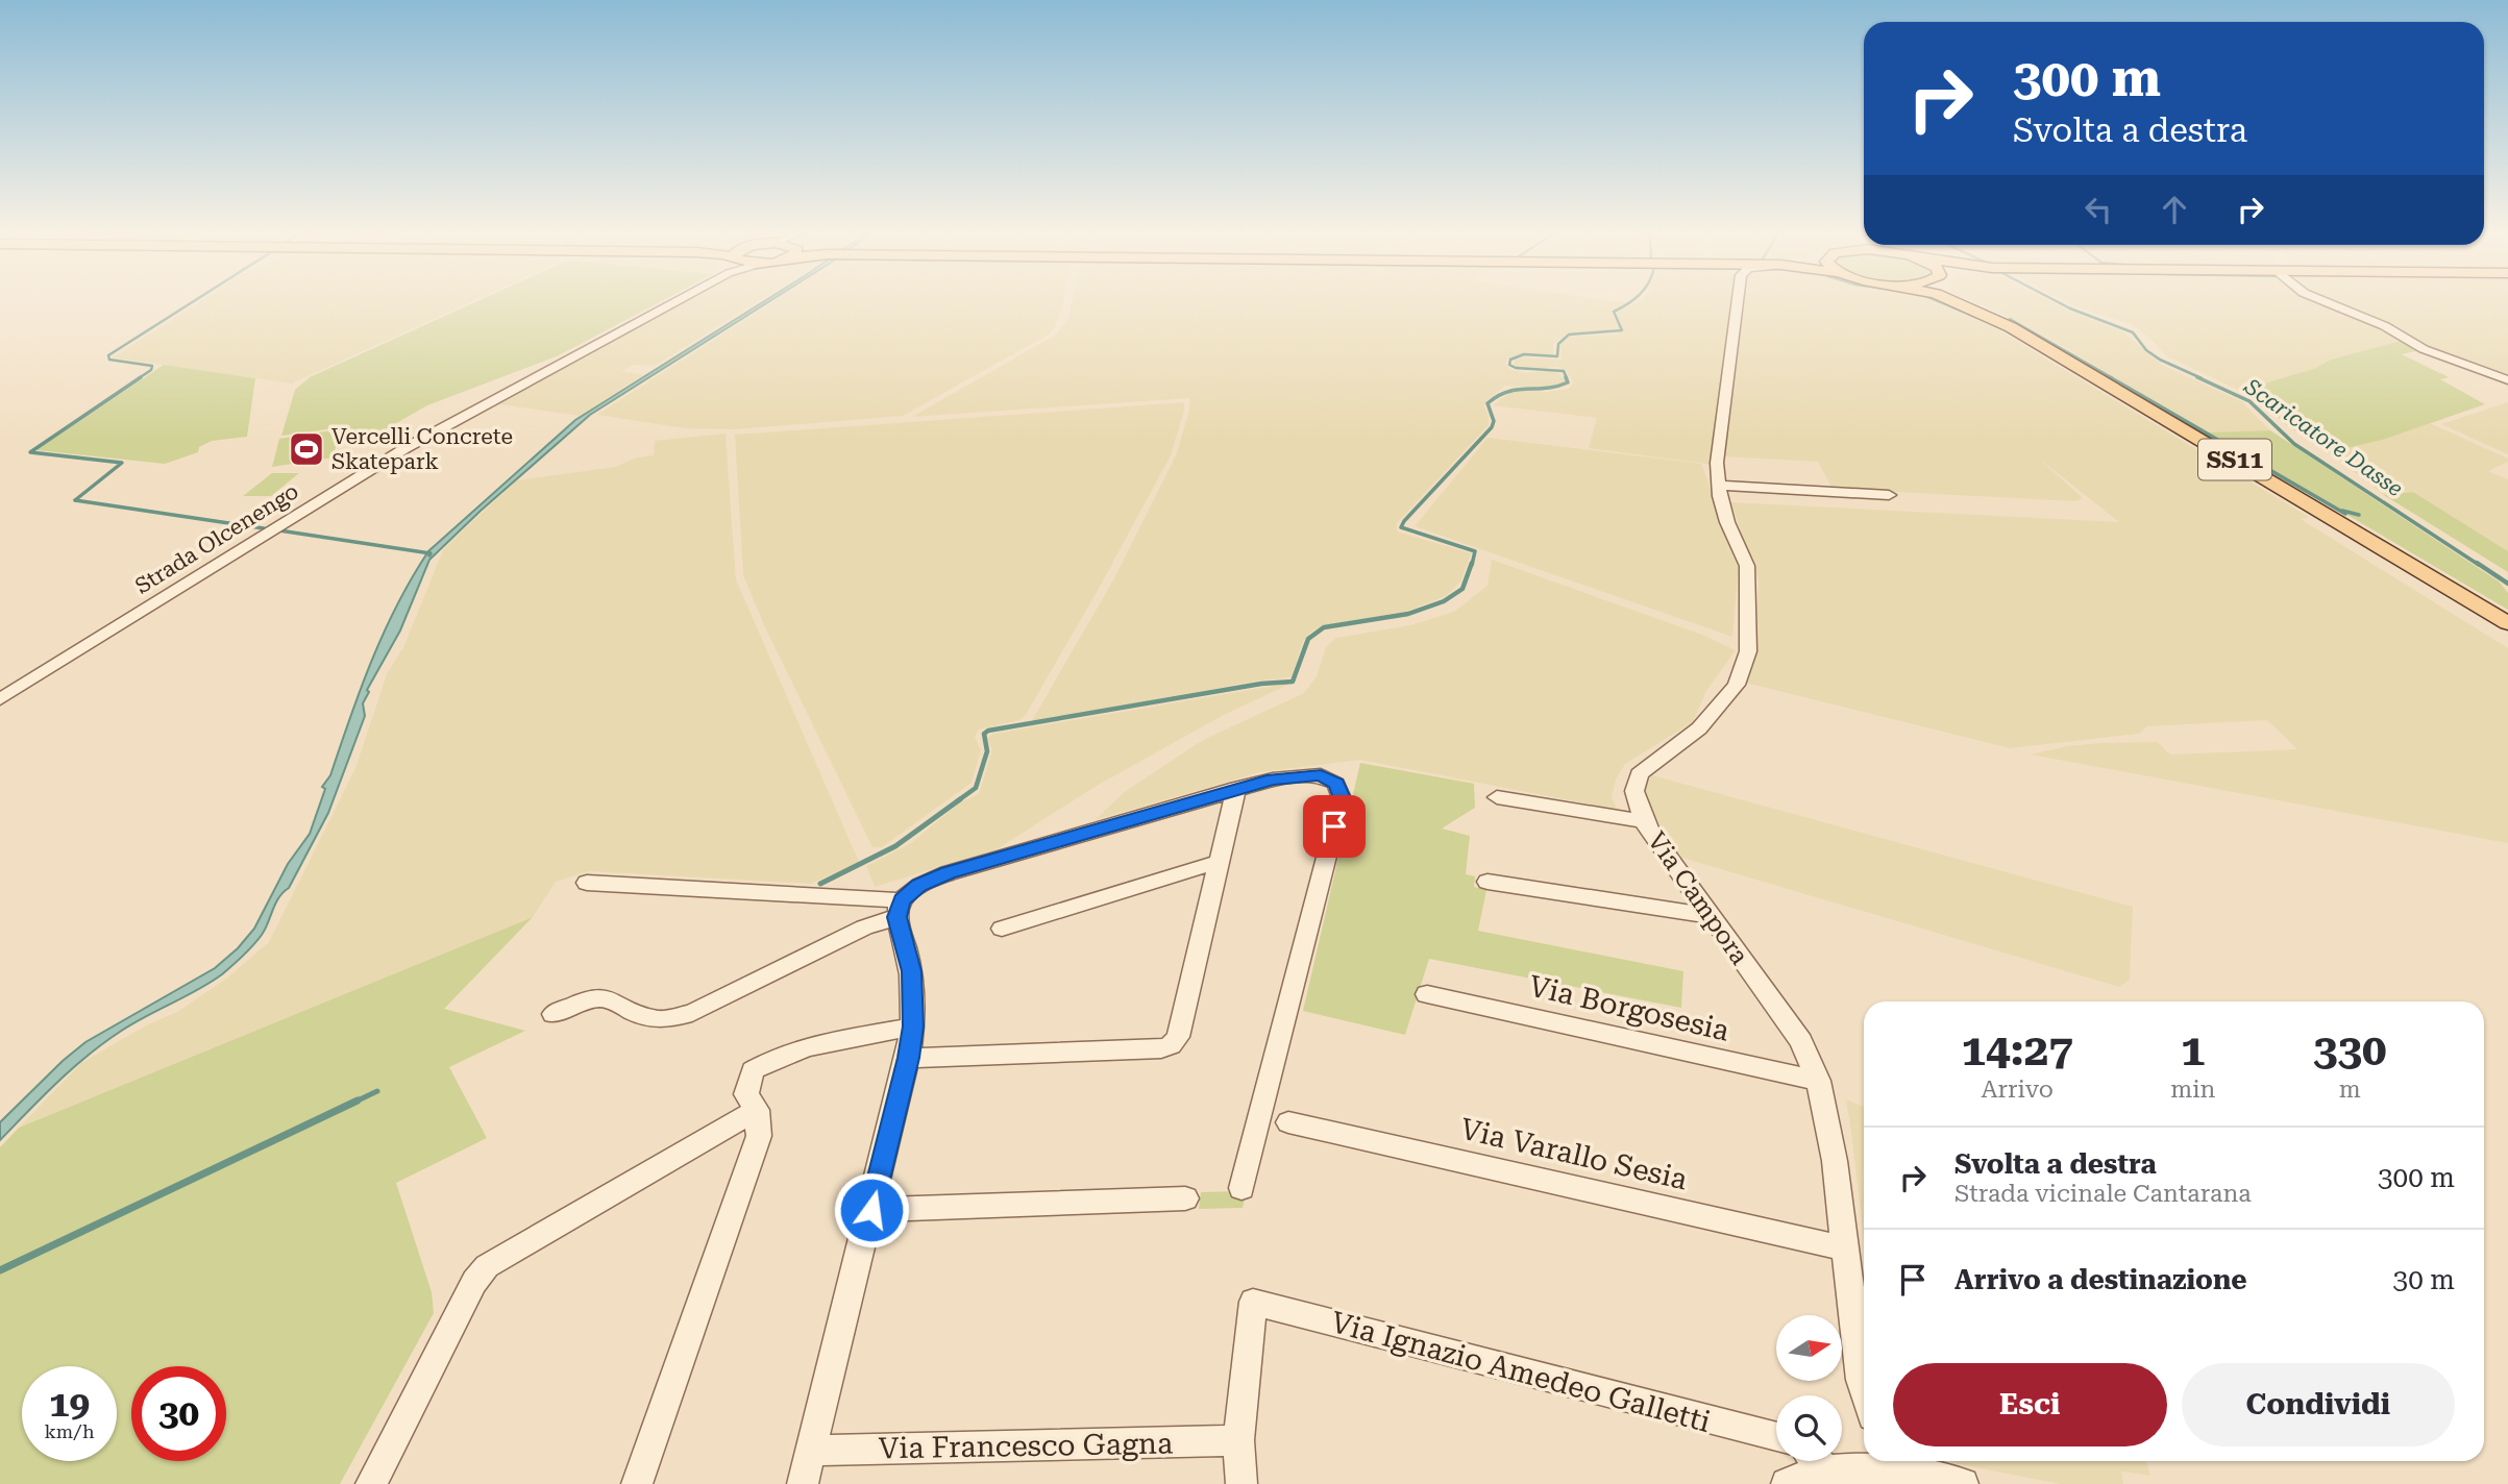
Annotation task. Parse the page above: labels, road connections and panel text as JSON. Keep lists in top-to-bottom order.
{
  "streets": {
    "main road": ["SS11"],
    "street": [
      "Strada Olcenengo",
      "Via Campora",
      "Via Borgosesia",
      "Via Varallo Sesia",
      "Via Ignazio Amedeo Galletti",
      "Via Francesco Gagna"
    ]
  },
  "crossings": [
    ["Via Campora", "Via Borgosesia"],
    ["Via Campora", "Via Varallo Sesia"],
    ["Via Ignazio Amedeo Galletti", "Via Francesco Gagna"]
  ],
  "water": ["Scaricatore Dasse"],
  "places": {
    "sports": ["Vercelli Concrete Skatepark"]
  },
  "north": "right",
  "page": {
    "turn": ["300 m", "Svolta a destra"],
    "eta": [
      "14:27",
      "Arrivo",
      "1",
      "min",
      "330",
      "m"
    ],
    "list": [
      {
        "name": "Svolta a destra",
        "note": "Strada vicinale Cantarana",
        "value": "300 m"
      },
      {
        "name": "Arrivo a destinazione",
        "value": "30 m"
      }
    ],
    "buttons": ["Esci", "Condividi"],
    "speed": "19 km/h",
    "limit": "30"
  }
}
